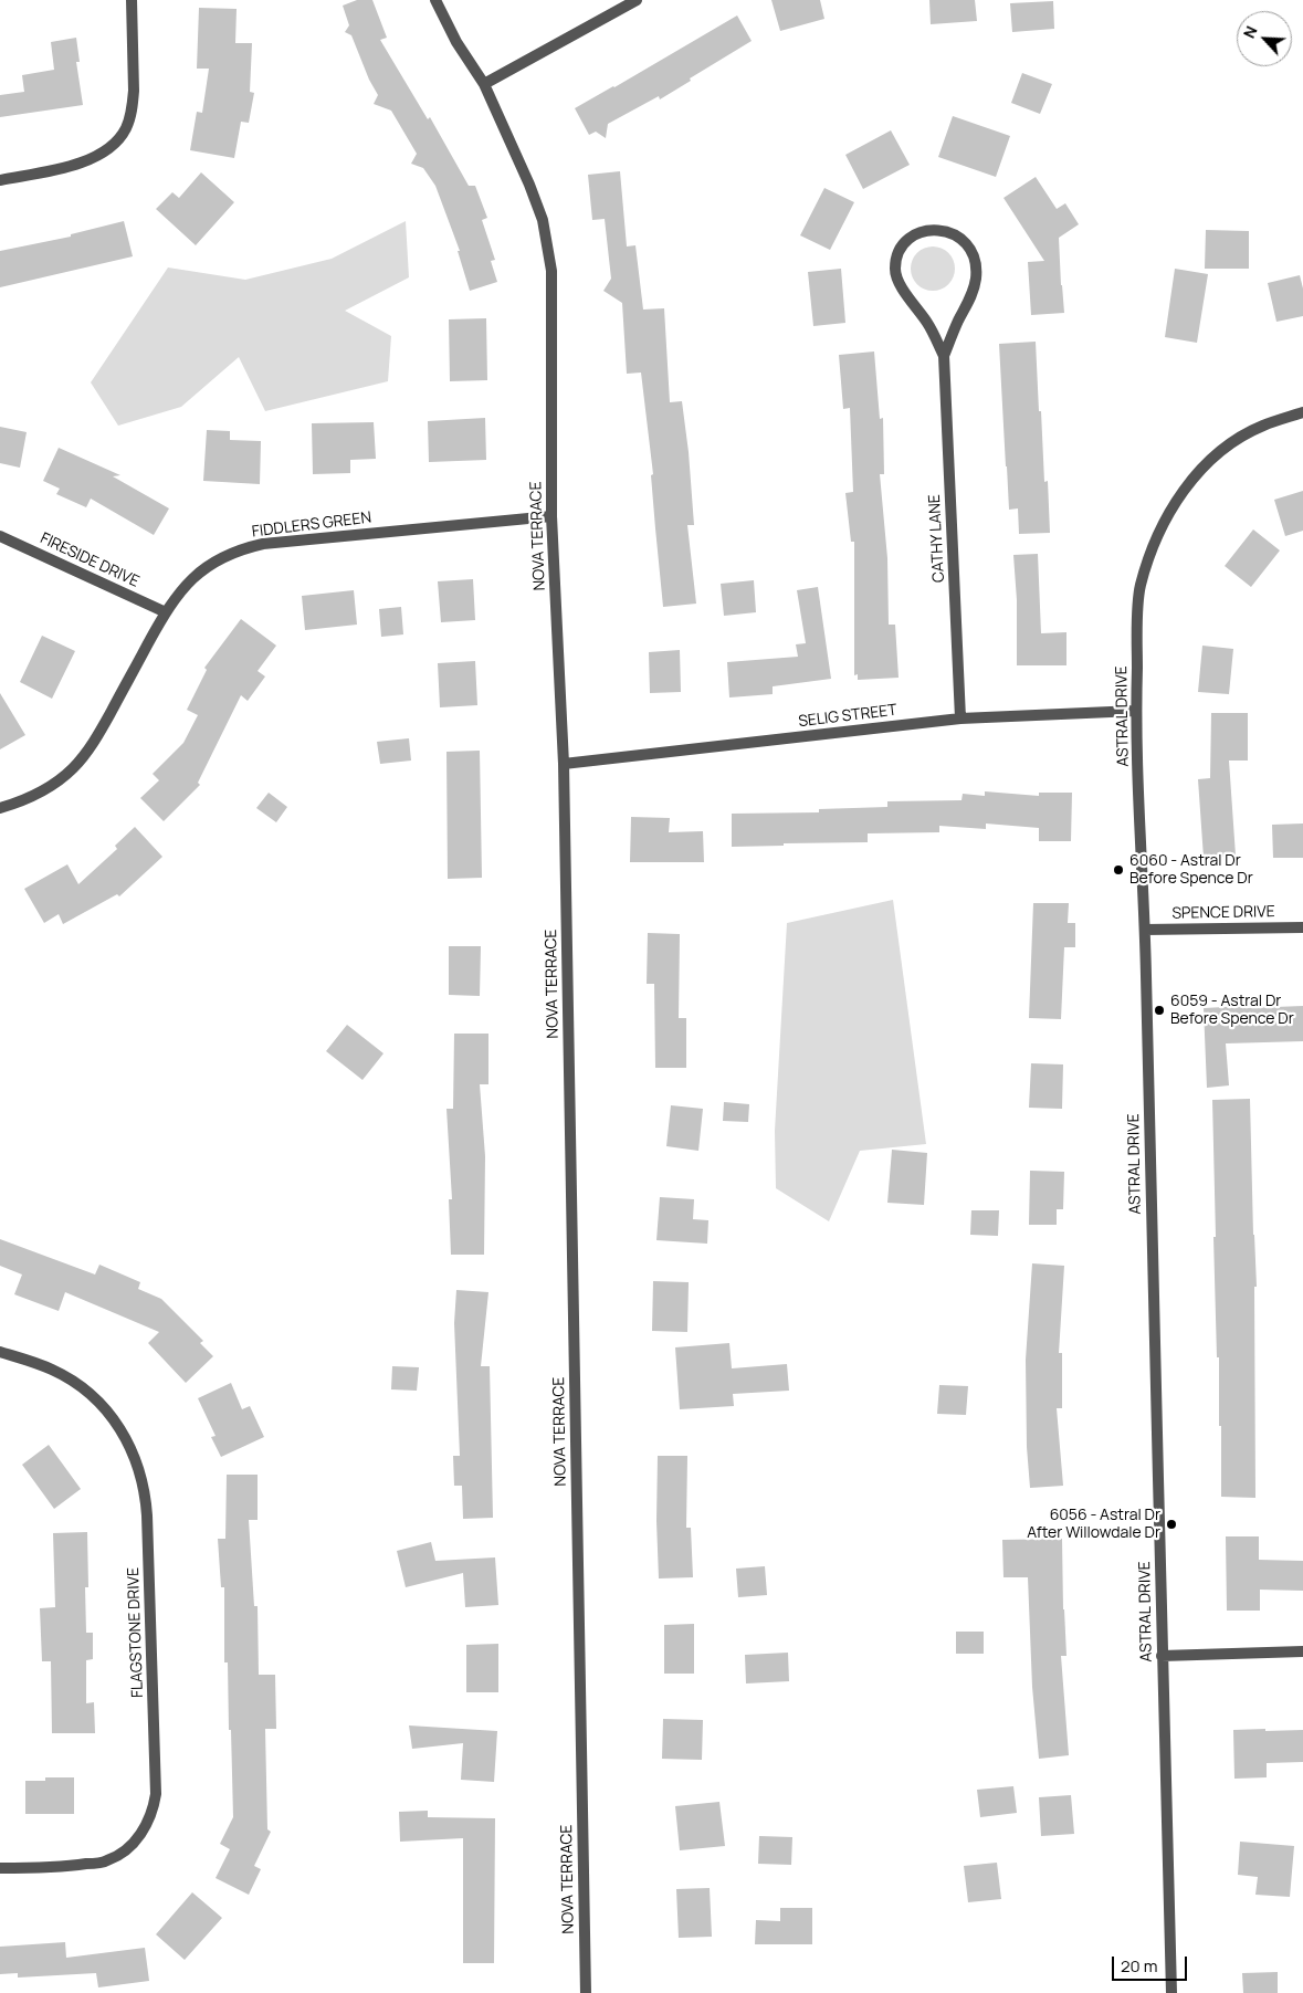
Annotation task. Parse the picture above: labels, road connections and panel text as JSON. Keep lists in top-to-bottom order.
{
  "streets": {
    "street": [
      "FIDDLERS GREEN",
      "NOVA TERRACE",
      "CATHY LANE",
      "FIRESIDE DRIVE",
      "SELIG STREET",
      "ASTRAL DRIVE",
      "SPENCE DRIVE",
      "FLAGSTONE DRIVE"
    ]
  },
  "crossings": [
    ["FIDDLERS GREEN", "NOVA TERRACE"],
    ["FIDDLERS GREEN", "FIRESIDE DRIVE"],
    ["NOVA TERRACE", "SELIG STREET"],
    ["CATHY LANE", "SELIG STREET"],
    ["SELIG STREET", "ASTRAL DRIVE"],
    ["ASTRAL DRIVE", "SPENCE DRIVE"]
  ],
  "places": ["6060 - Astral Dr Before Spence Dr", "6059 - Astral Dr Before Spence Dr", "6056 - Astral Dr After Willowdale Dr"],
  "scale_bar": "20 m",
  "north": "top left"
}
